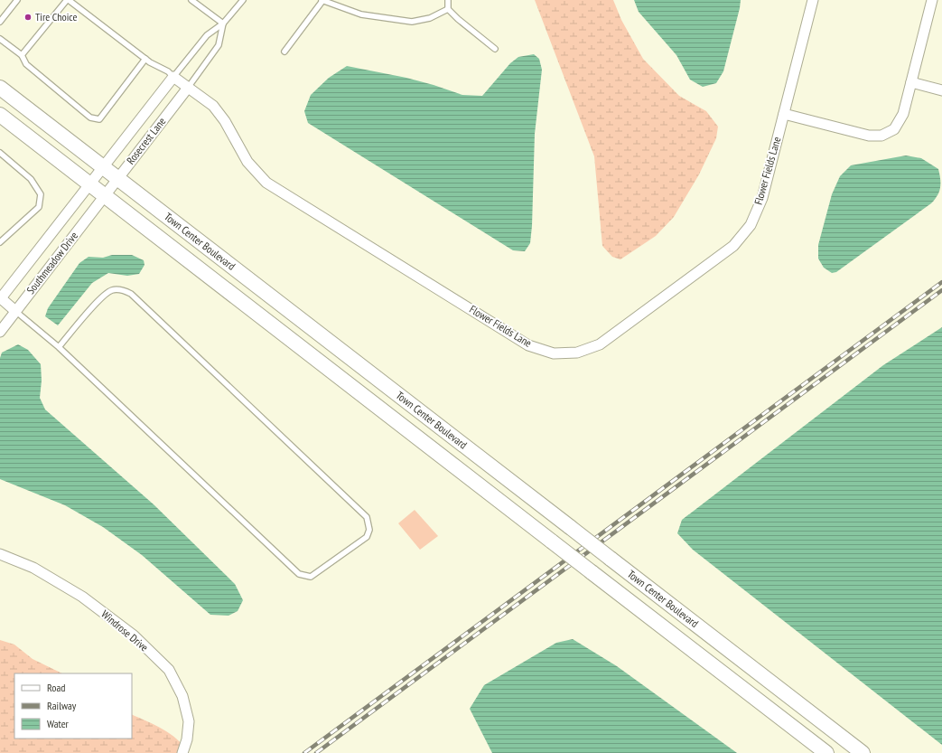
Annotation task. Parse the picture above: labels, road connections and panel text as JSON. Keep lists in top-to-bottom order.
{
  "streets": {
    "main road": ["Town Center Boulevard"],
    "street": [
      "Rosecrest Lane",
      "Flower Fields Lane",
      "Southmeadow Drive",
      "Windrose Drive"
    ]
  },
  "crossings": [
    ["Rosecrest Lane", "Flower Fields Lane"],
    ["Rosecrest Lane", "Town Center Boulevard"],
    ["Rosecrest Lane", "Southmeadow Drive"],
    ["Town Center Boulevard", "Southmeadow Drive"]
  ],
  "places": ["Tire Choice"],
  "legend": ["Road", "Railway", "Water"]
}
